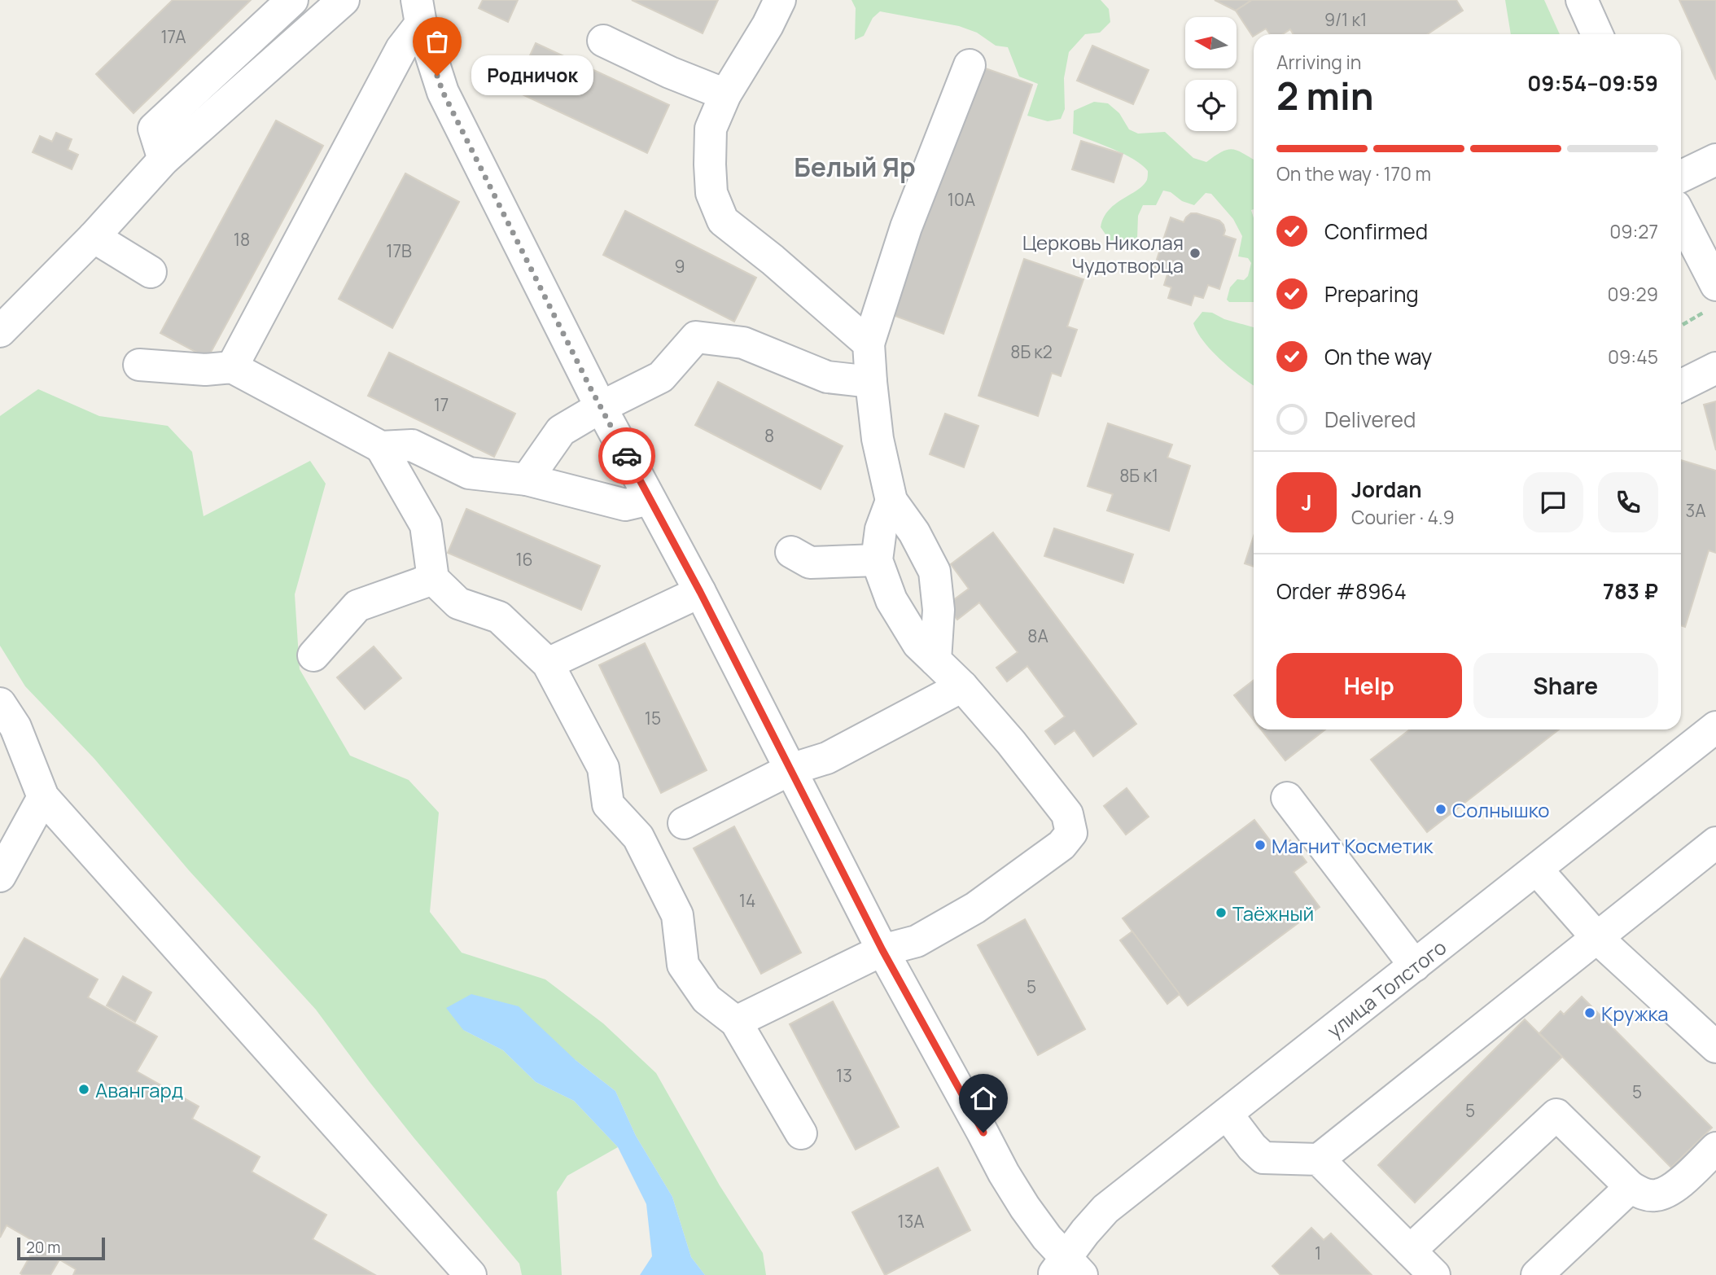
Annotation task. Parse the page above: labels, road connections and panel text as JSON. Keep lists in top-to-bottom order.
{
  "streets": {
    "street": ["улица Толстого"]
  },
  "districts": ["Белый Яр"],
  "places": [
    "Родничок",
    "Церковь Николая Чудотворца",
    "Солнышко",
    "Магнит Косметик",
    "Таёжный",
    "Кружка",
    "Авангард"
  ],
  "house_numbers": [
    "9/1 к1",
    "17А",
    "10А",
    "18",
    "17В",
    "9",
    "8Б к2",
    "17",
    "8",
    "8Б к1",
    "3А",
    "16",
    "8А",
    "15",
    "14",
    "5",
    "13",
    "5",
    "5",
    "13А",
    "1"
  ],
  "scale_bar": "20 m",
  "north": "left",
  "page": {
    "heading": ["2 min", "Arriving in", "09:54–09:59"],
    "panel": [
      "Jordan",
      "Courier · 4.9",
      "Order #8964",
      "783 ₽"
    ],
    "bubble": "Родничок",
    "bar": "On the way · 170 m",
    "list": [
      ["Confirmed", "09:27"],
      ["Preparing", "09:29"],
      ["On the way", "09:45"],
      "Delivered"
    ],
    "round": "J",
    "buttons": ["Help", "Share"],
    "scale": "20 m"
  }
}
